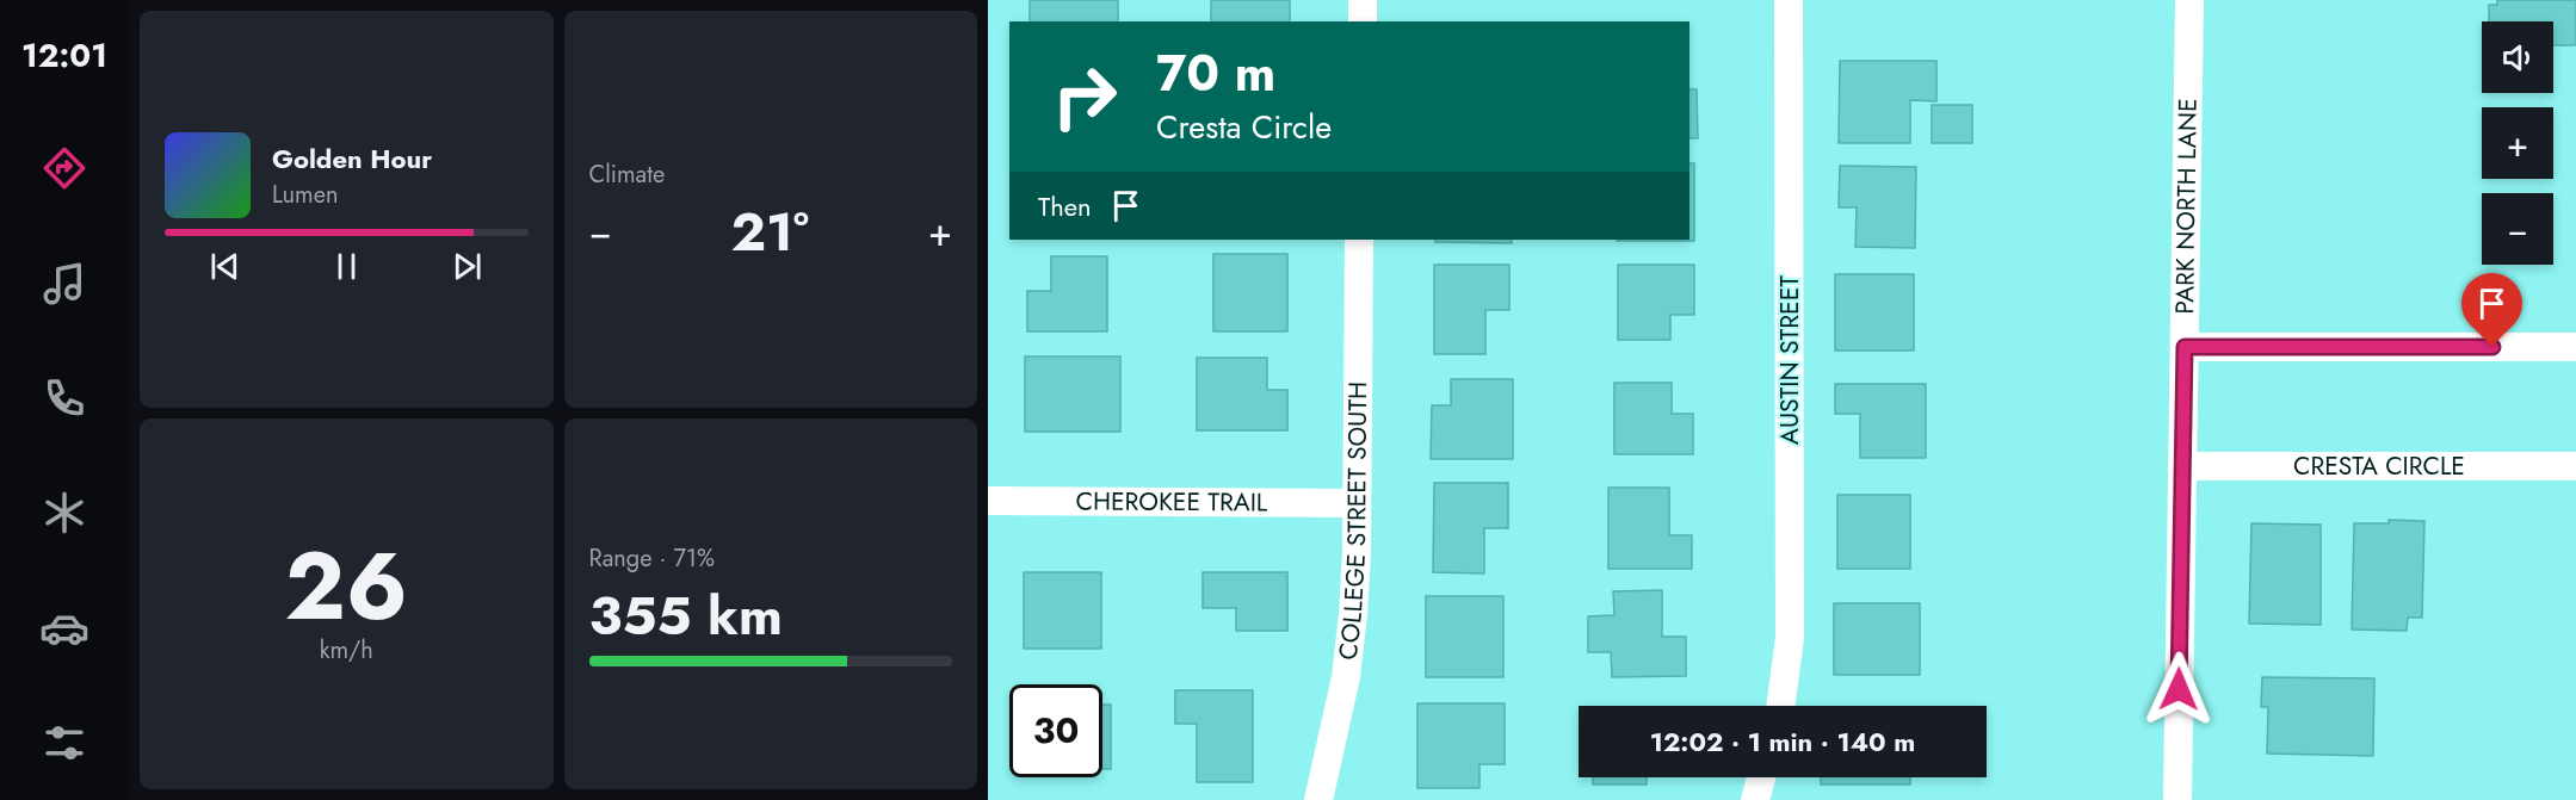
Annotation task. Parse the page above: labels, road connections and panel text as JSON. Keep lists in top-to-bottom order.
{
  "streets": {
    "street": [
      "PARK NORTH LANE",
      "AUSTIN STREET",
      "CRESTA CIRCLE",
      "CHEROKEE TRAIL",
      "COLLEGE STREET SOUTH"
    ]
  },
  "crossings": [
    ["PARK NORTH LANE", "CRESTA CIRCLE"],
    ["CHEROKEE TRAIL", "COLLEGE STREET SOUTH"]
  ],
  "page": {
    "tabs": "12:01",
    "tile": [
      "Climate",
      ["26", "km/h"],
      ["Range · 71%", "355 km"]
    ],
    "map_buttons": ["+", "−"],
    "turn": ["70 m", "Cresta Circle"],
    "song": ["Golden Hour", "Lumen"],
    "then": "Then",
    "heat": ["−", "21°", "+"],
    "limit": "30",
    "trip": "12:02 · 1 min · 140 m"
  }
}
